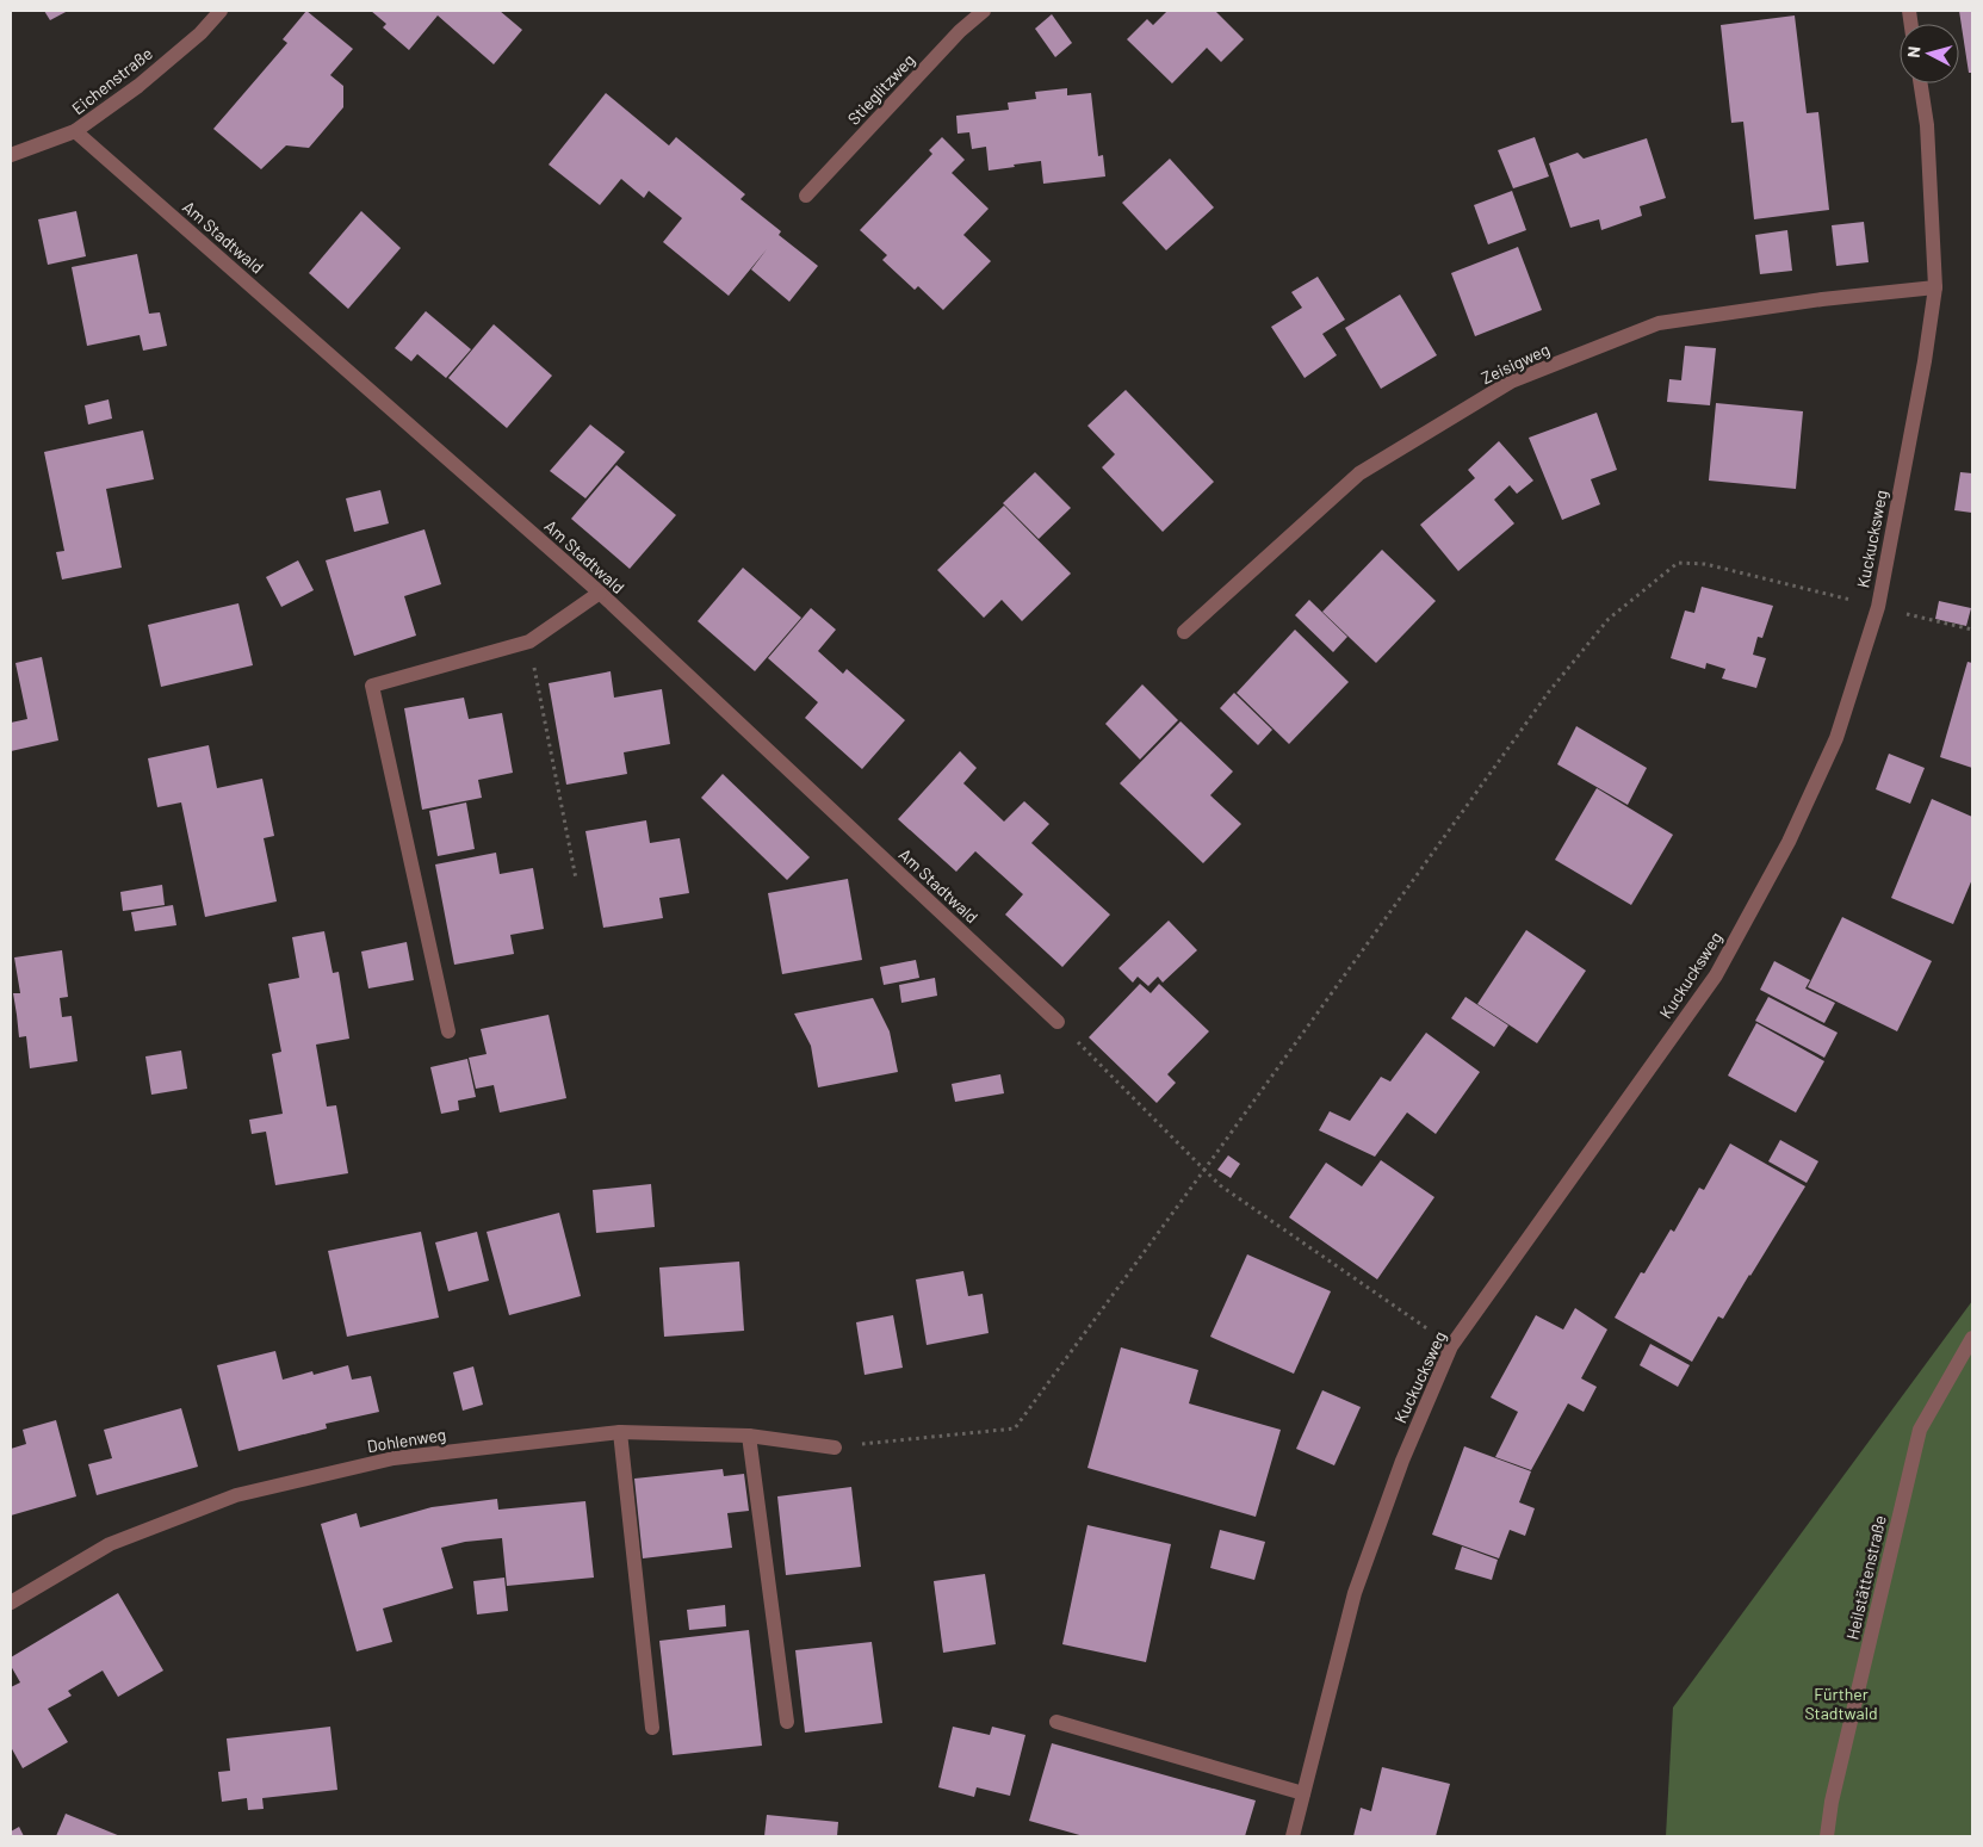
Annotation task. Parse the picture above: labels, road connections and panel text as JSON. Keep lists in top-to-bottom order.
{
  "streets": {
    "street": [
      "Eichenstraße",
      "Stieglitzweg",
      "Am Stadtwald",
      "Zeisigweg",
      "Kuckucksweg",
      "Dohlenweg",
      "Heilstättenstraße"
    ]
  },
  "crossings": [
    ["Eichenstraße", "Am Stadtwald"],
    ["Zeisigweg", "Kuckucksweg"]
  ],
  "parks": ["Fürther Stadtwald"],
  "north": "left"
}
